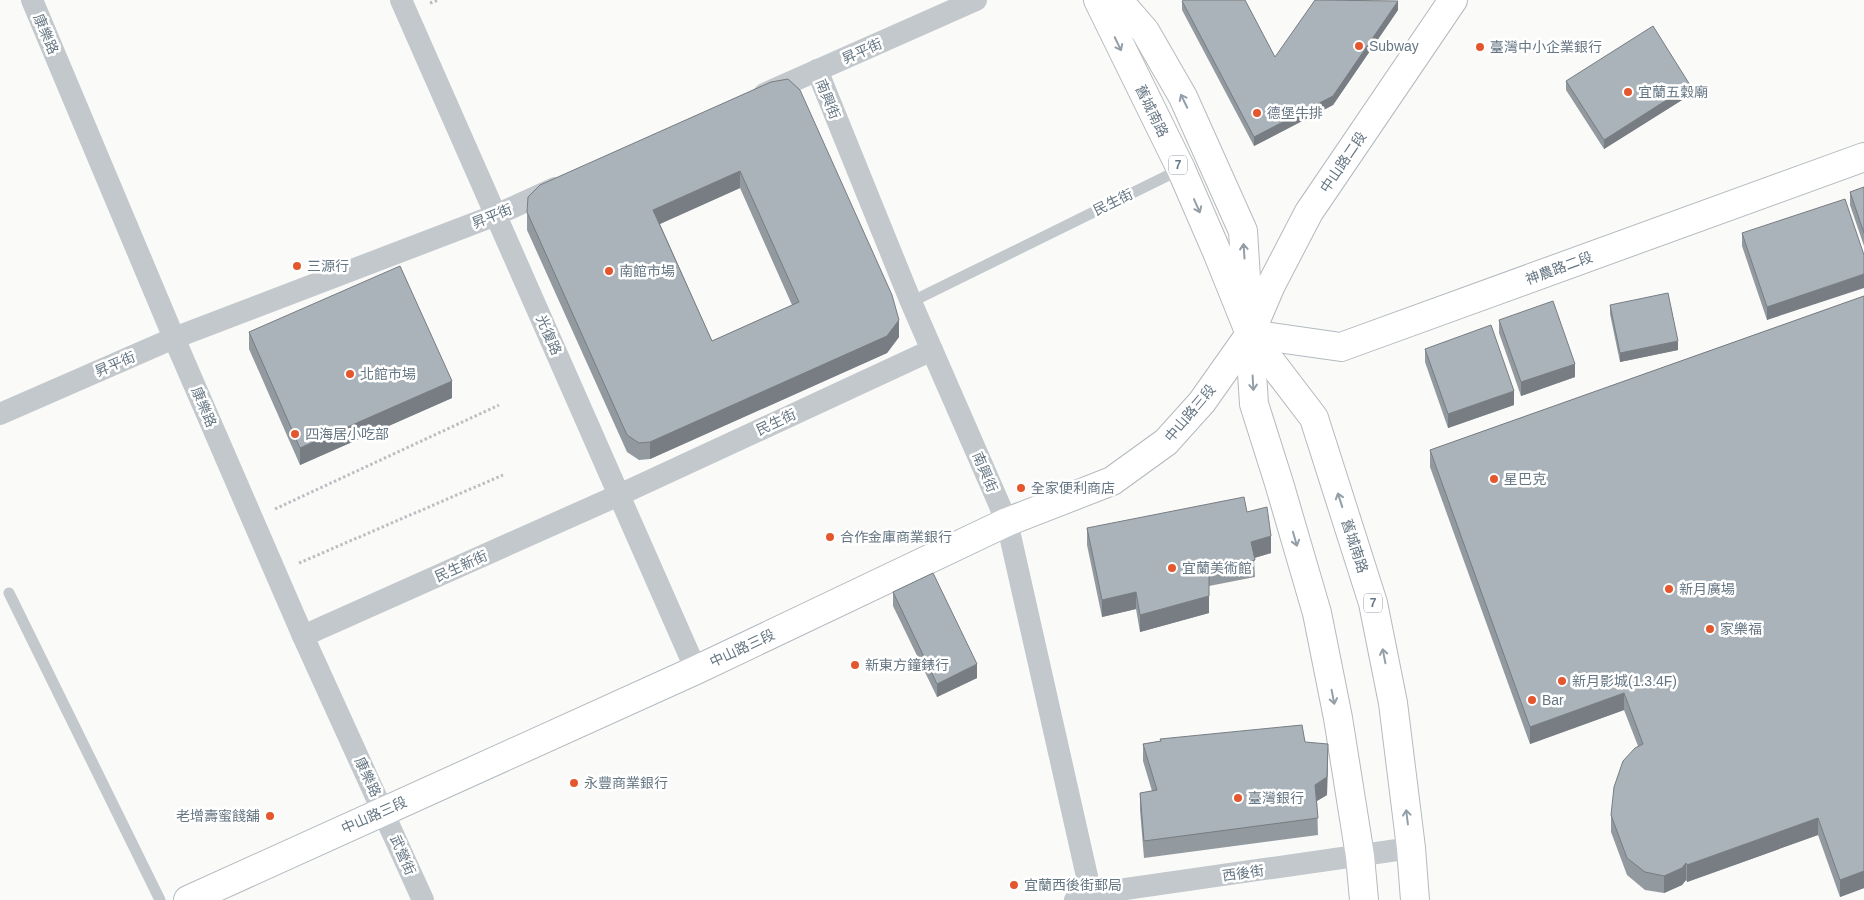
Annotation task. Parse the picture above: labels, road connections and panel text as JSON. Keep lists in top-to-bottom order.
{
  "streets": {
    "street": [
      "康樂路",
      "昇平街",
      "南興街",
      "舊城南路",
      "中山路二段",
      "7",
      "民生街",
      "神農路二段",
      "光復路",
      "中山路三段",
      "民生新街",
      "武營街",
      "西後街"
    ]
  },
  "crossings": [
    ["康樂路", "昇平街"],
    ["康樂路", "中山路三段"],
    ["康樂路", "民生新街"],
    ["康樂路", "武營街"],
    ["昇平街", "南興街"],
    ["昇平街", "光復路"],
    ["南興街", "民生街"],
    ["南興街", "中山路三段"],
    ["南興街", "西後街"],
    ["舊城南路", "中山路二段"],
    ["舊城南路", "民生街"],
    ["舊城南路", "神農路二段"],
    ["舊城南路", "中山路三段"],
    ["舊城南路", "西後街"],
    ["中山路二段", "神農路二段"],
    ["中山路二段", "中山路三段"],
    ["民生街", "光復路"],
    ["民生街", "民生新街"],
    ["神農路二段", "中山路三段"],
    ["光復路", "中山路三段"],
    ["光復路", "民生新街"],
    ["中山路三段", "武營街"]
  ],
  "places": [
    "Subway",
    "臺灣中小企業銀行",
    "宜蘭五穀廟",
    "德堡牛排",
    "三源行",
    "南館市場",
    "北館市場",
    "四海居小吃部",
    "星巴克",
    "全家便利商店",
    "合作金庫商業銀行",
    "宜蘭美術館",
    "新月廣場",
    "家樂福",
    "新東方鐘錶行",
    "新月影城(1.3.4F)",
    "Bar",
    "永豐商業銀行",
    "臺灣銀行",
    "老增壽蜜餞舖",
    "宜蘭西後街郵局"
  ]
}
